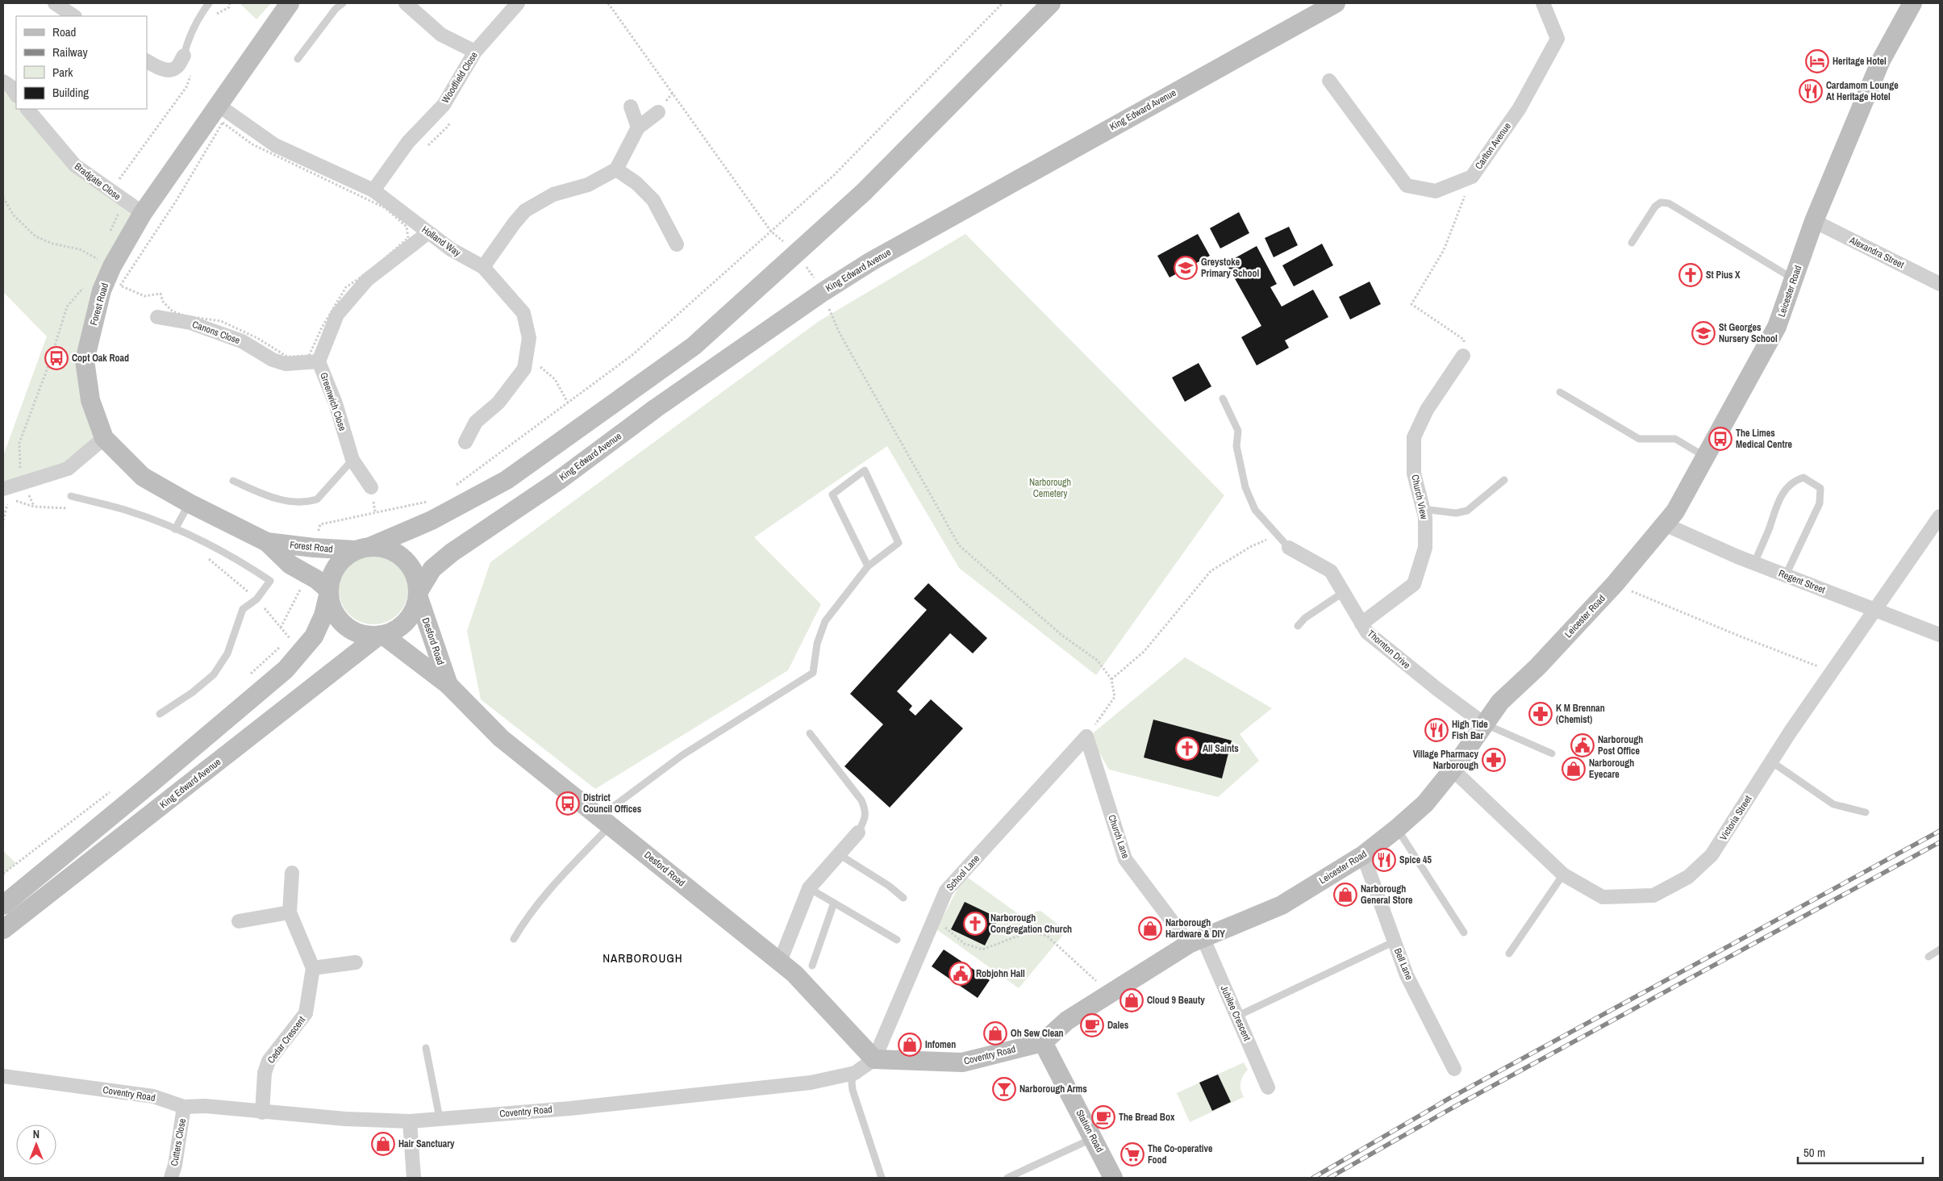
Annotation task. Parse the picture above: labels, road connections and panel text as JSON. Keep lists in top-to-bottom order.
{
  "streets": {
    "street": [
      "Woodfield Close",
      "King Edward Avenue",
      "Carlton Avenue",
      "Bradgate Close",
      "Holland Way",
      "Alexandra Street",
      "Leicester Road",
      "Forest Road",
      "Canons Close",
      "Greenwich Close",
      "Church View",
      "Regent Street",
      "Desford Road",
      "Thornton Drive",
      "Victoria Street",
      "Church Lane",
      "School Lane",
      "Bell Lane",
      "Jubilee Crescent",
      "Cedar Crescent",
      "Coventry Road",
      "Station Road",
      "Cutters Close"
    ]
  },
  "crossings": [
    ["Woodfield Close", "Holland Way"],
    ["King Edward Avenue", "Forest Road"],
    ["King Edward Avenue", "Desford Road"],
    ["Bradgate Close", "Forest Road"],
    ["Holland Way", "Forest Road"],
    ["Holland Way", "Greenwich Close"],
    ["Alexandra Street", "Leicester Road"],
    ["Leicester Road", "Regent Street"],
    ["Leicester Road", "Thornton Drive"],
    ["Leicester Road", "Victoria Street"],
    ["Leicester Road", "Church Lane"],
    ["Leicester Road", "Bell Lane"],
    ["Leicester Road", "Jubilee Crescent"],
    ["Leicester Road", "Coventry Road"],
    ["Leicester Road", "Station Road"],
    ["Forest Road", "Desford Road"],
    ["Canons Close", "Greenwich Close"],
    ["Church View", "Thornton Drive"],
    ["Regent Street", "Victoria Street"],
    ["Desford Road", "School Lane"],
    ["Desford Road", "Coventry Road"],
    ["Church Lane", "School Lane"],
    ["Church Lane", "Jubilee Crescent"],
    ["School Lane", "Coventry Road"],
    ["Cedar Crescent", "Coventry Road"],
    ["Coventry Road", "Station Road"],
    ["Coventry Road", "Cutters Close"]
  ],
  "districts": ["NARBOROUGH"],
  "parks": ["Narborough Cemetery"],
  "places": {
    "hotel": ["Heritage Hotel"],
    "restaurant": ["Cardamom Lounge At Heritage Hotel", "High Tide Fish Bar", "Spice 45"],
    "school or university": ["Greystoke Primary School", "St Georges Nursery School"],
    "church": ["St Pius X", "All Saints", "Narborough Congregation Church"],
    "bus stop": ["Copt Oak Road", "The Limes Medical Centre", "District Council Offices"],
    "pharmacy": ["K M Brennan (Chemist)", "Village Pharmacy Narborough"],
    "public building": ["Narborough Post Office", "Robjohn Hall"],
    "shop": [
      "Narborough Eyecare",
      "Narborough General Store",
      "Narborough Hardware & DIY",
      "Cloud 9 Beauty",
      "Oh Sew Clean",
      "Infomen",
      "Hair Sanctuary"
    ],
    "cafe": ["Dales", "The Bread Box"],
    "bar": ["Narborough Arms"],
    "supermarket": ["The Co-operative Food"]
  },
  "legend": [
    "Road",
    "Railway",
    "Park",
    "Building"
  ],
  "scale_bar": "50 m",
  "north": "top"
}
